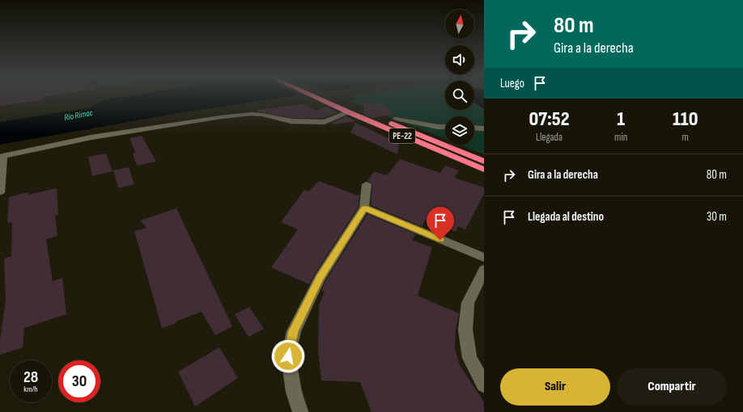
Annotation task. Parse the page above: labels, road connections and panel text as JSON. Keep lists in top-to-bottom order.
{
  "streets": {
    "highway": ["PE-22"]
  },
  "water": ["Río Rímac"],
  "north": "top",
  "page": {
    "turn": ["80 m", "Gira a la derecha"],
    "then": "Luego",
    "eta": [
      "07:52",
      "Llegada",
      "1",
      "min",
      "110",
      "m"
    ],
    "list": [
      {
        "name": "Gira a la derecha",
        "value": "80 m"
      },
      {
        "name": "Llegada al destino",
        "value": "30 m"
      }
    ],
    "speed": "28 km/h",
    "limit": "30",
    "buttons": ["Salir", "Compartir"]
  }
}
